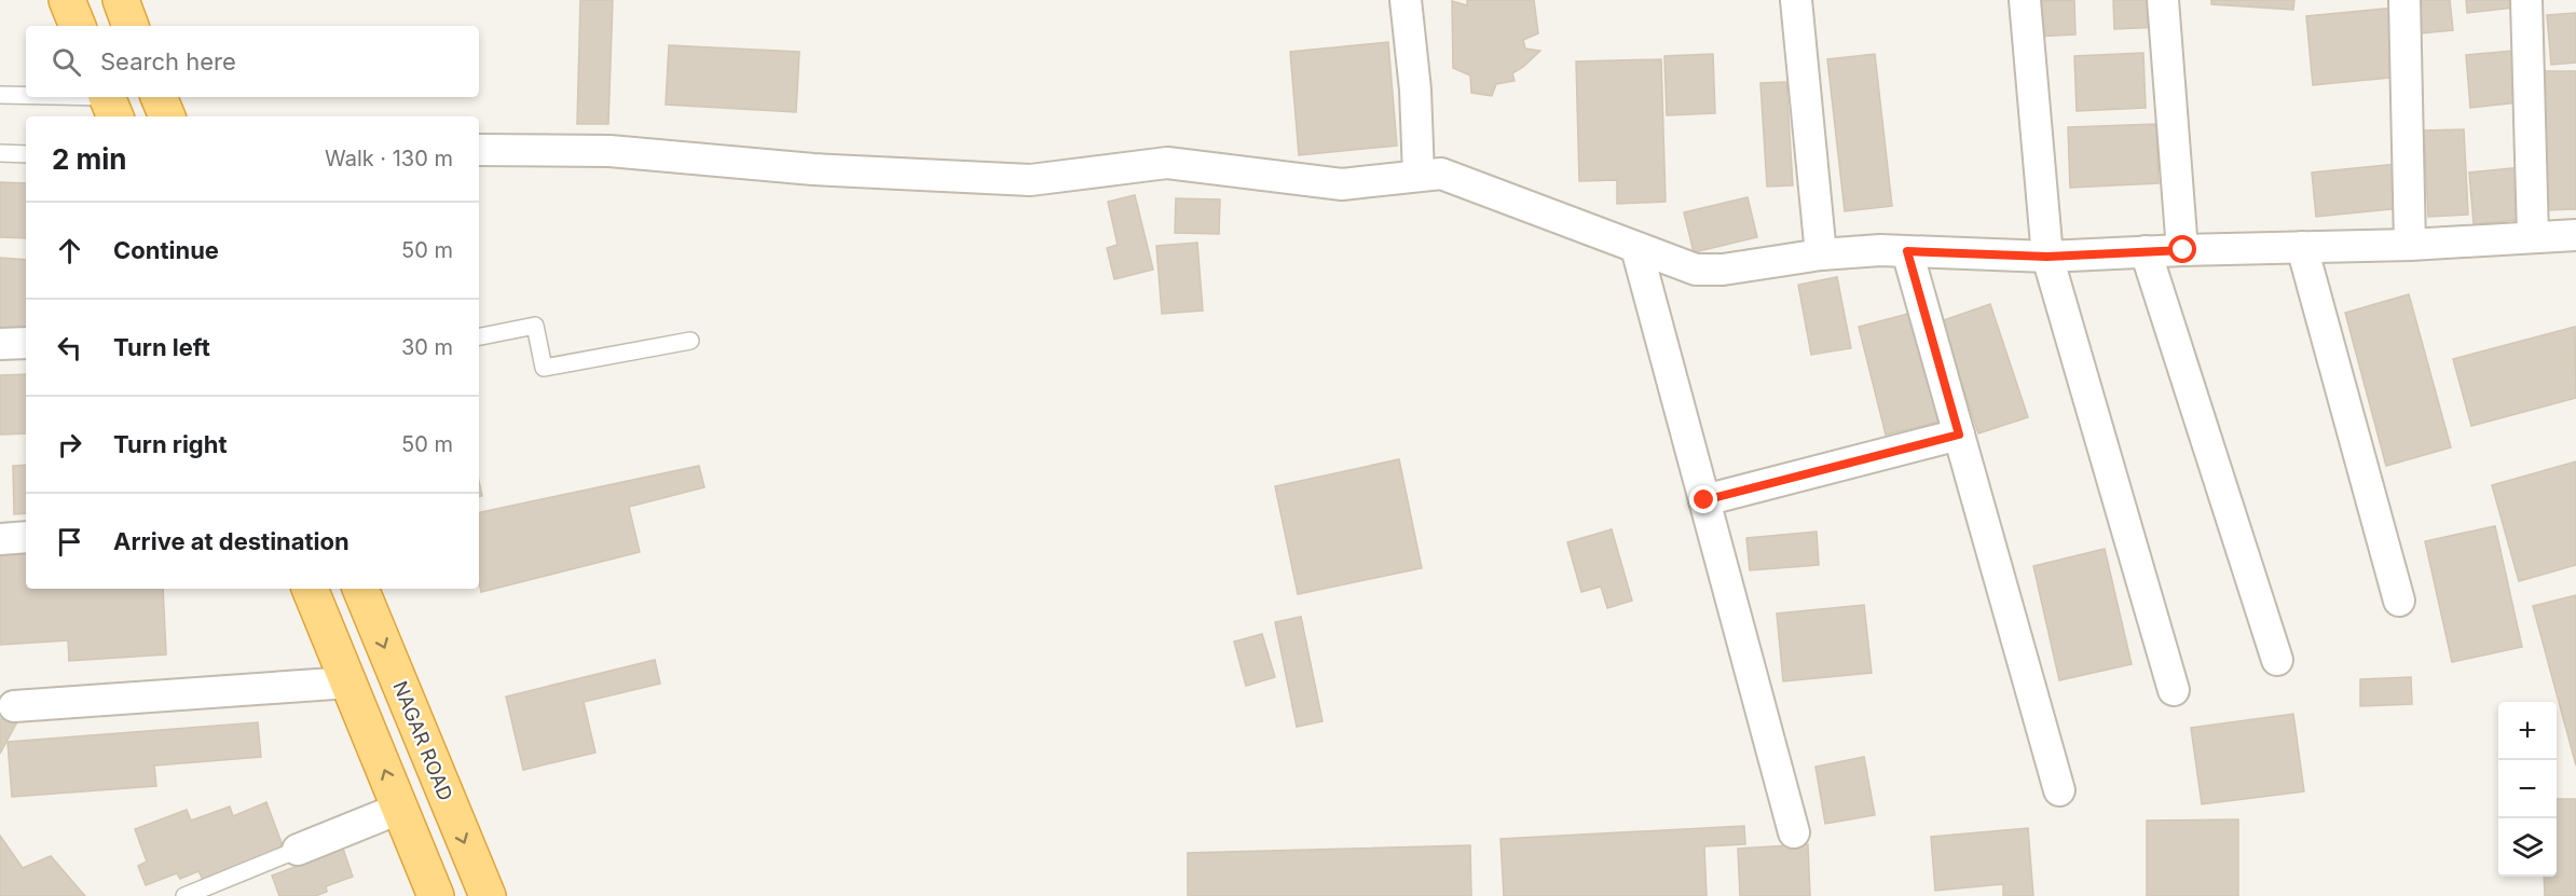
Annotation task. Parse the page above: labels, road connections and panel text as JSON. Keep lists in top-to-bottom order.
{
  "streets": {
    "highway": ["NAGAR ROAD"]
  },
  "page": {
    "search": "Search here",
    "heading": ["2 min", "Walk · 130 m"],
    "list": [
      ["Continue", "50 m"],
      ["Turn left", "30 m"],
      ["Turn right", "50 m"],
      "Arrive at destination"
    ],
    "map_buttons": ["+", "−"]
  }
}
